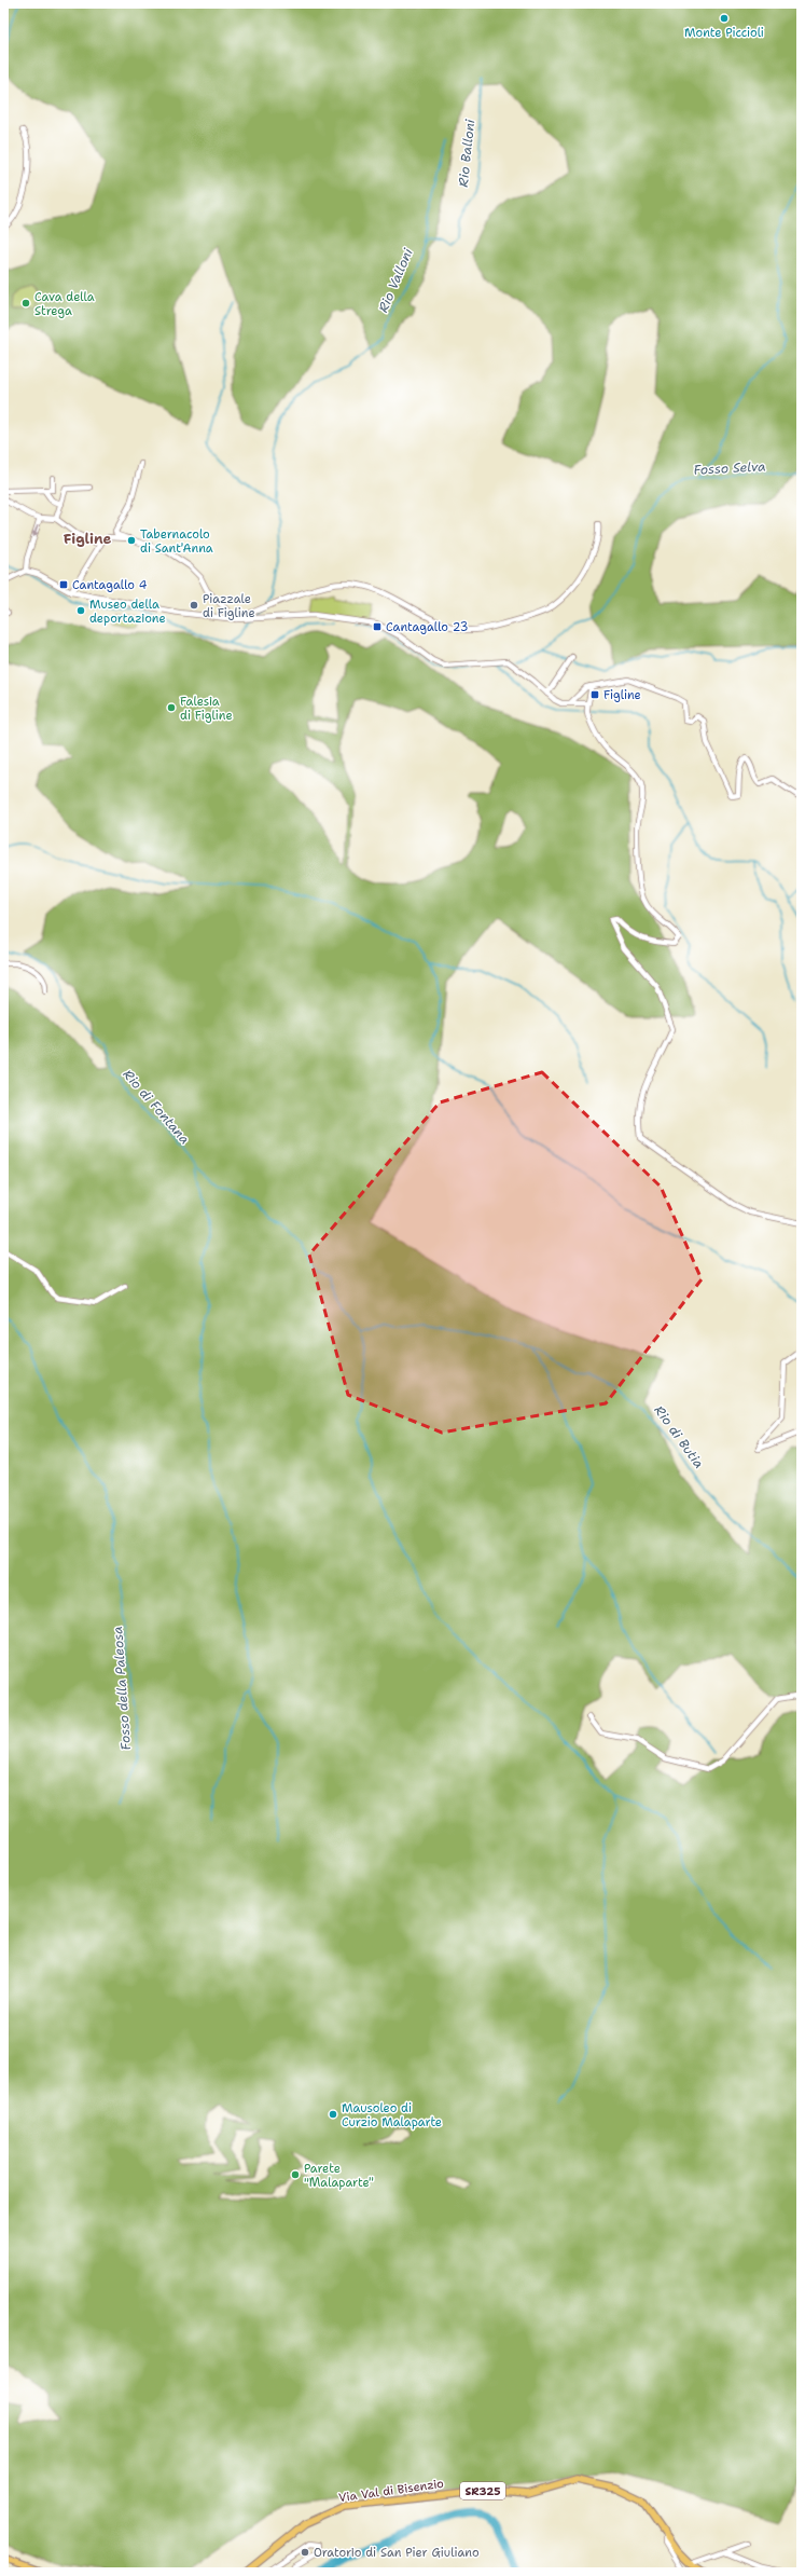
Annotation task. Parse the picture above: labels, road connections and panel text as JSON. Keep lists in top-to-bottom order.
{
  "streets": {
    "main road": ["Via Val di Bisenzio", "SR325"]
  },
  "districts": ["Figline"],
  "water": [
    "Rio Balloni",
    "Rio Valloni",
    "Fosso Selva",
    "Rio di Fontana",
    "Rio di Butia",
    "Fosso della Paleosa"
  ],
  "places": {
    "other": [
      "Monte Piccioli",
      "Cava della Strega",
      "Tabernacolo di Sant'Anna",
      "Piazzale di Figline",
      "Museo della deportazione",
      "Falesia di Figline",
      "Mausoleo di Curzio Malaparte",
      "Parete \"Malaparte\"",
      "Oratorio di San Pier Giuliano"
    ],
    "transit": ["Cantagallo 4", "Cantagallo 23", "Figline"]
  }
}
